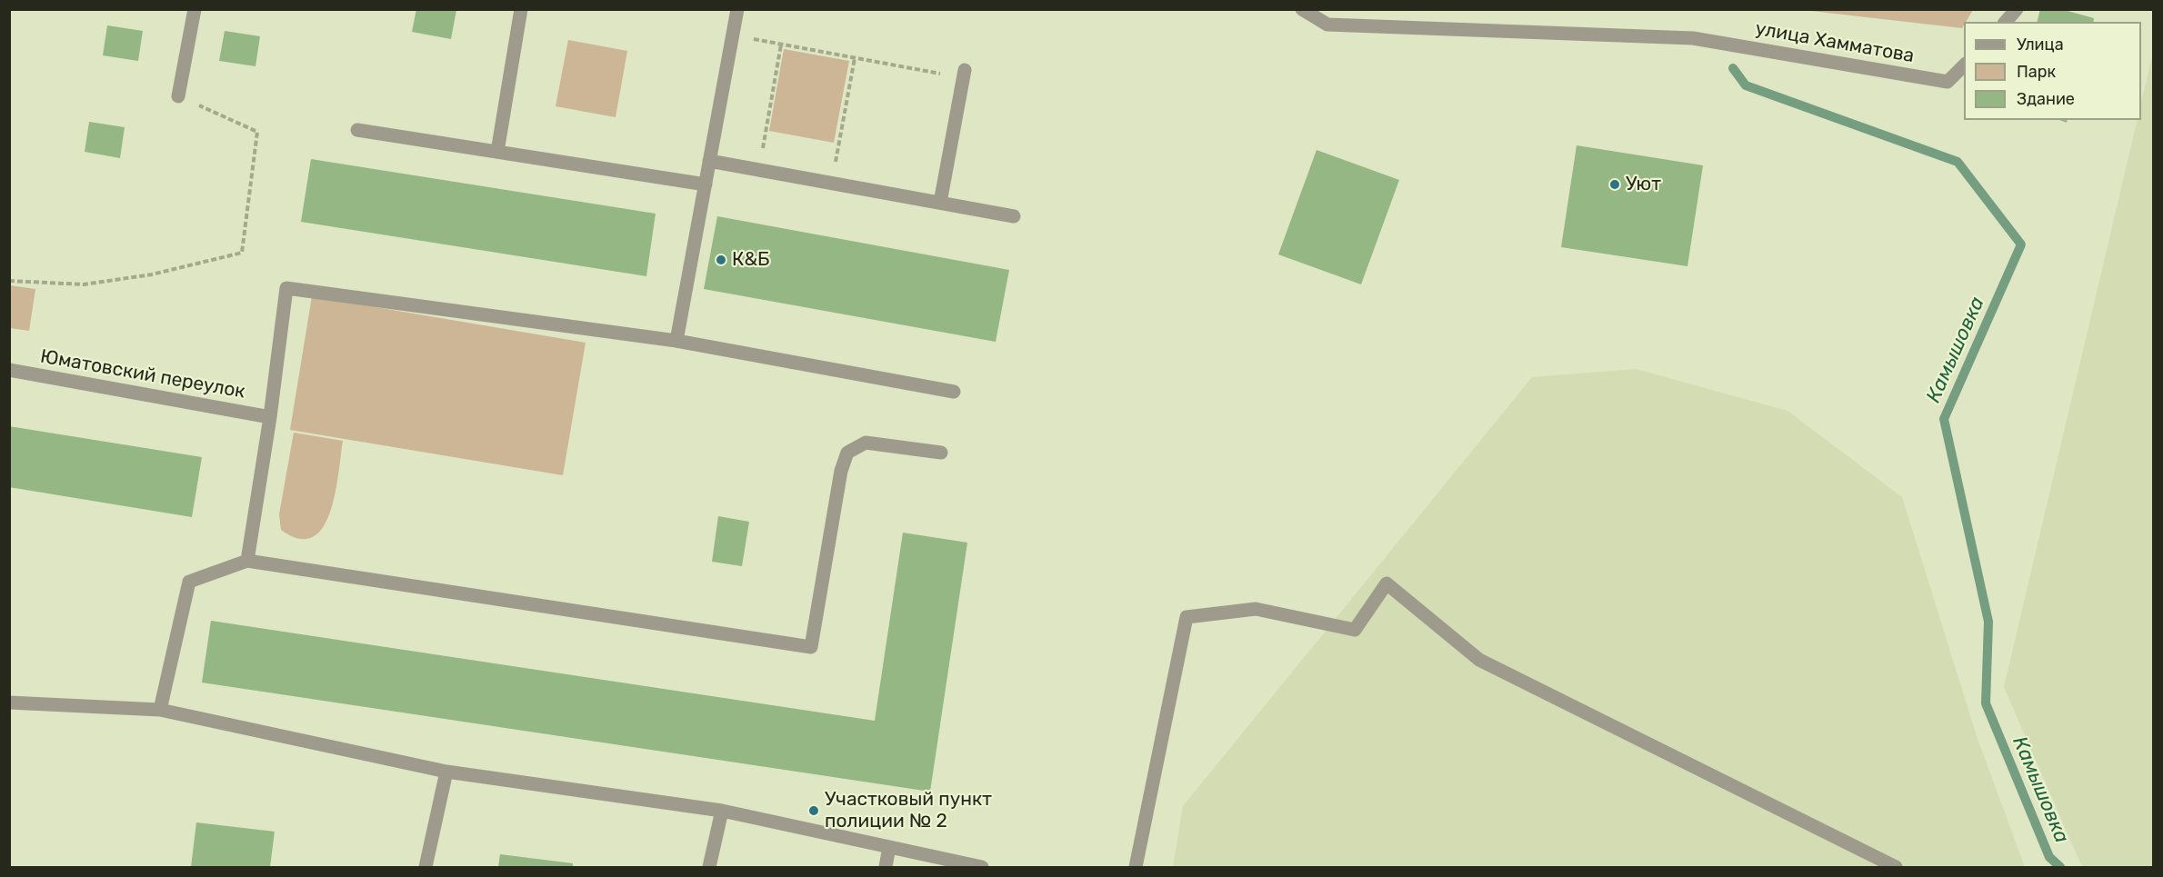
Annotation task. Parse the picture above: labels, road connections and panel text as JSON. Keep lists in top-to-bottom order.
{
  "streets": {
    "street": ["улица Хамматова", "Юматовский переулок"]
  },
  "water": ["Камышовка"],
  "places": ["Уют", "К&Б", "Участковый пункт полиции № 2"],
  "legend": ["Улица", "Парк", "Здание"]
}
